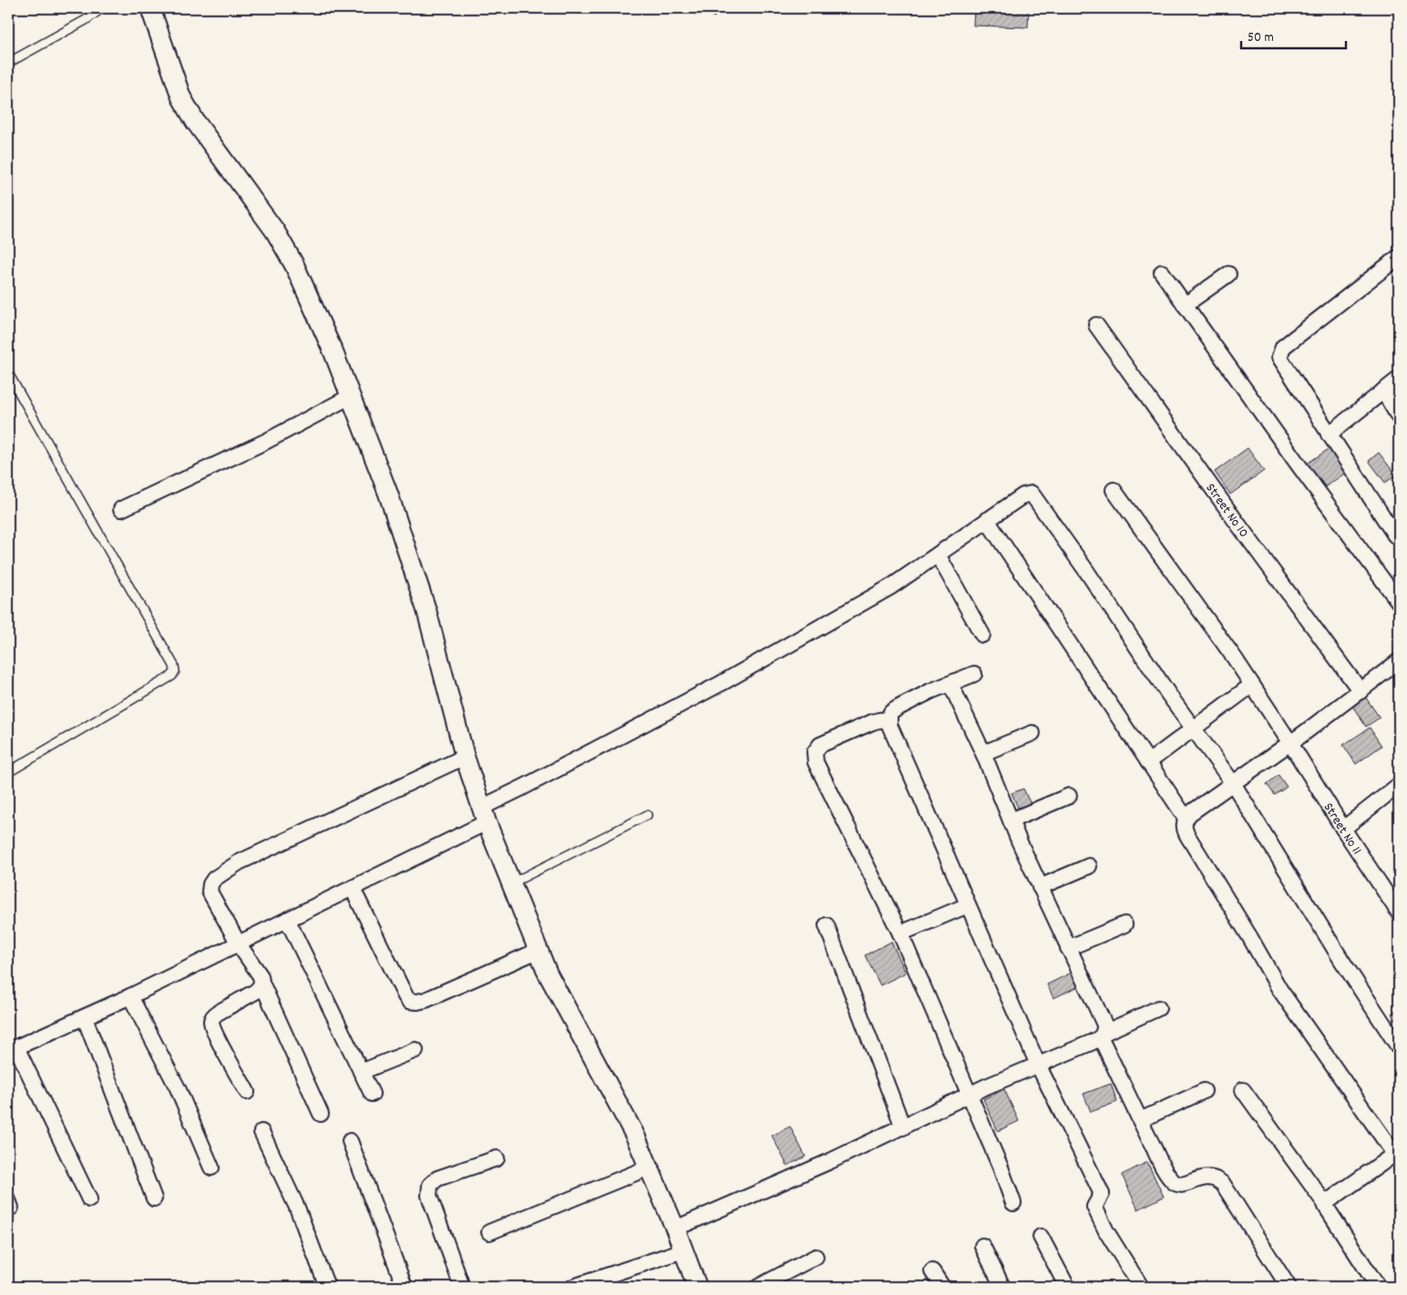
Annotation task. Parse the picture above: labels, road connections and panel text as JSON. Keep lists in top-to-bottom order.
{
  "streets": {
    "street": ["Street No 10", "Street No 11"]
  },
  "scale_bar": "50 m"
}
